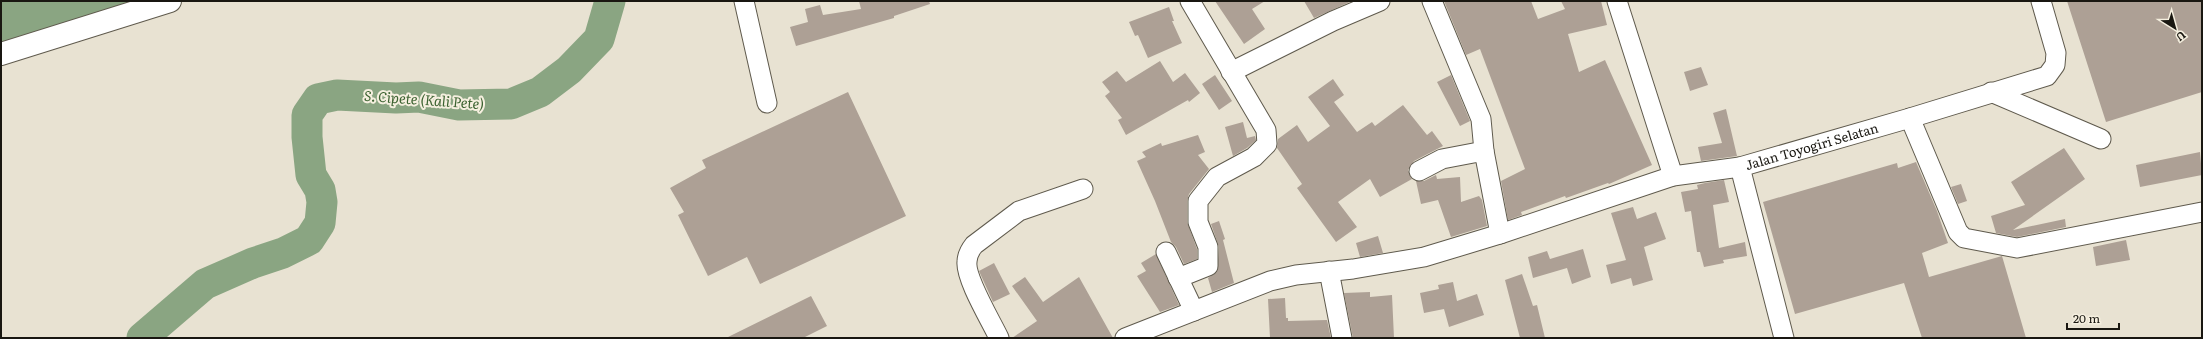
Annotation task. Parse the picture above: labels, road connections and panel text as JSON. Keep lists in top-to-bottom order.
{
  "streets": {
    "street": ["Jalan Toyogiri Selatan"]
  },
  "water": ["S. Cipete (Kali Pete)"],
  "scale_bar": "20 m",
  "north": "bottom right"
}
